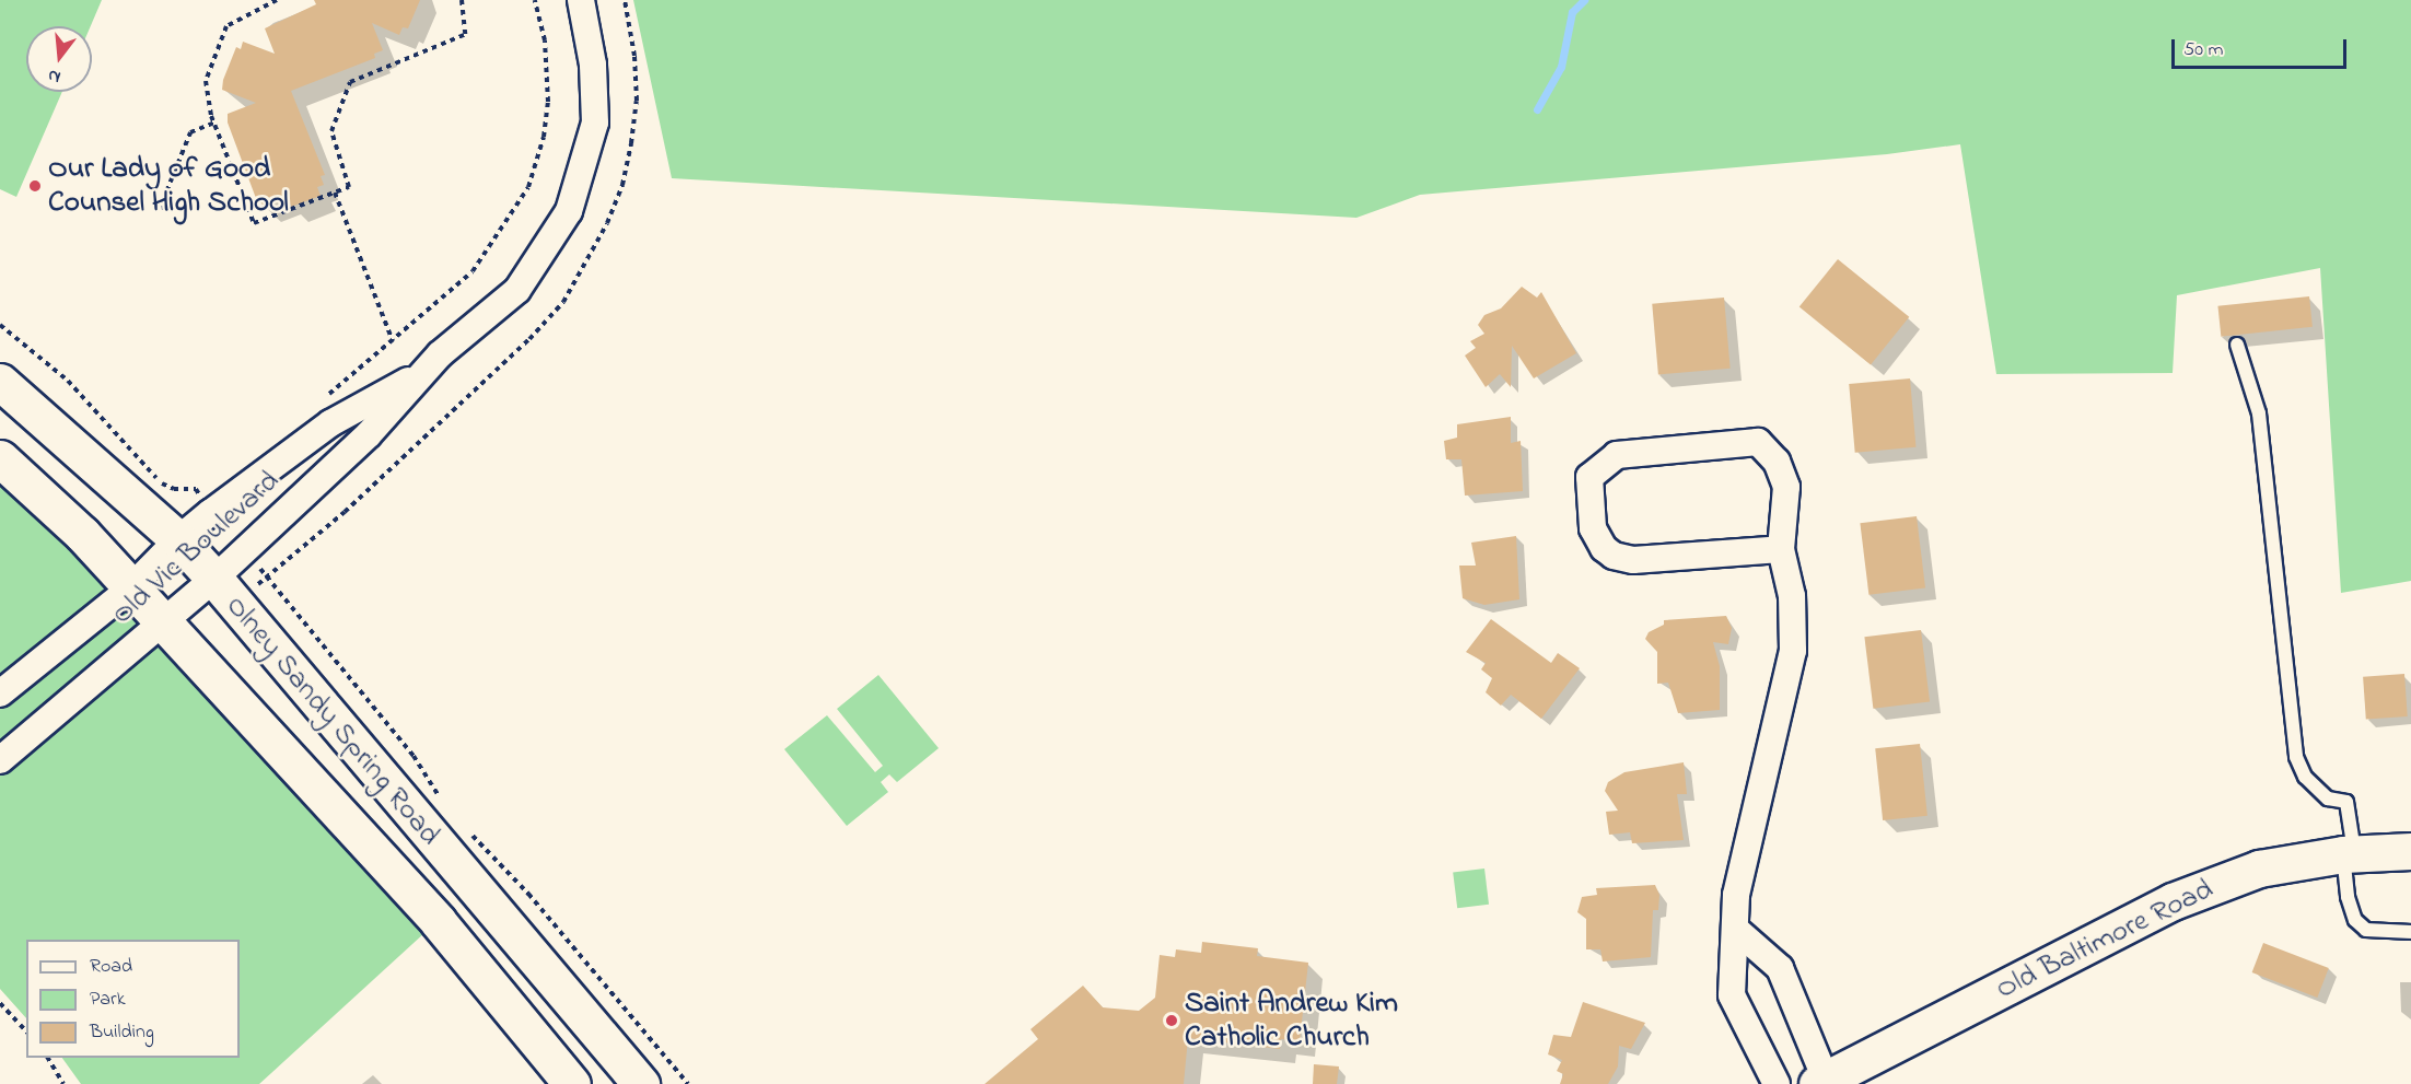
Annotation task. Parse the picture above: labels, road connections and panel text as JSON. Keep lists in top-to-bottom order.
{
  "streets": {
    "main road": ["Olney Sandy Spring Road", "Old Baltimore Road"],
    "street": ["Old Vic Boulevard"]
  },
  "crossings": [
    ["Old Vic Boulevard", "Olney Sandy Spring Road"]
  ],
  "places": ["Our Lady of Good Counsel High School", "Saint Andrew Kim Catholic Church"],
  "legend": ["Road", "Park", "Building"],
  "scale_bar": "50 m",
  "north": "bottom"
}
